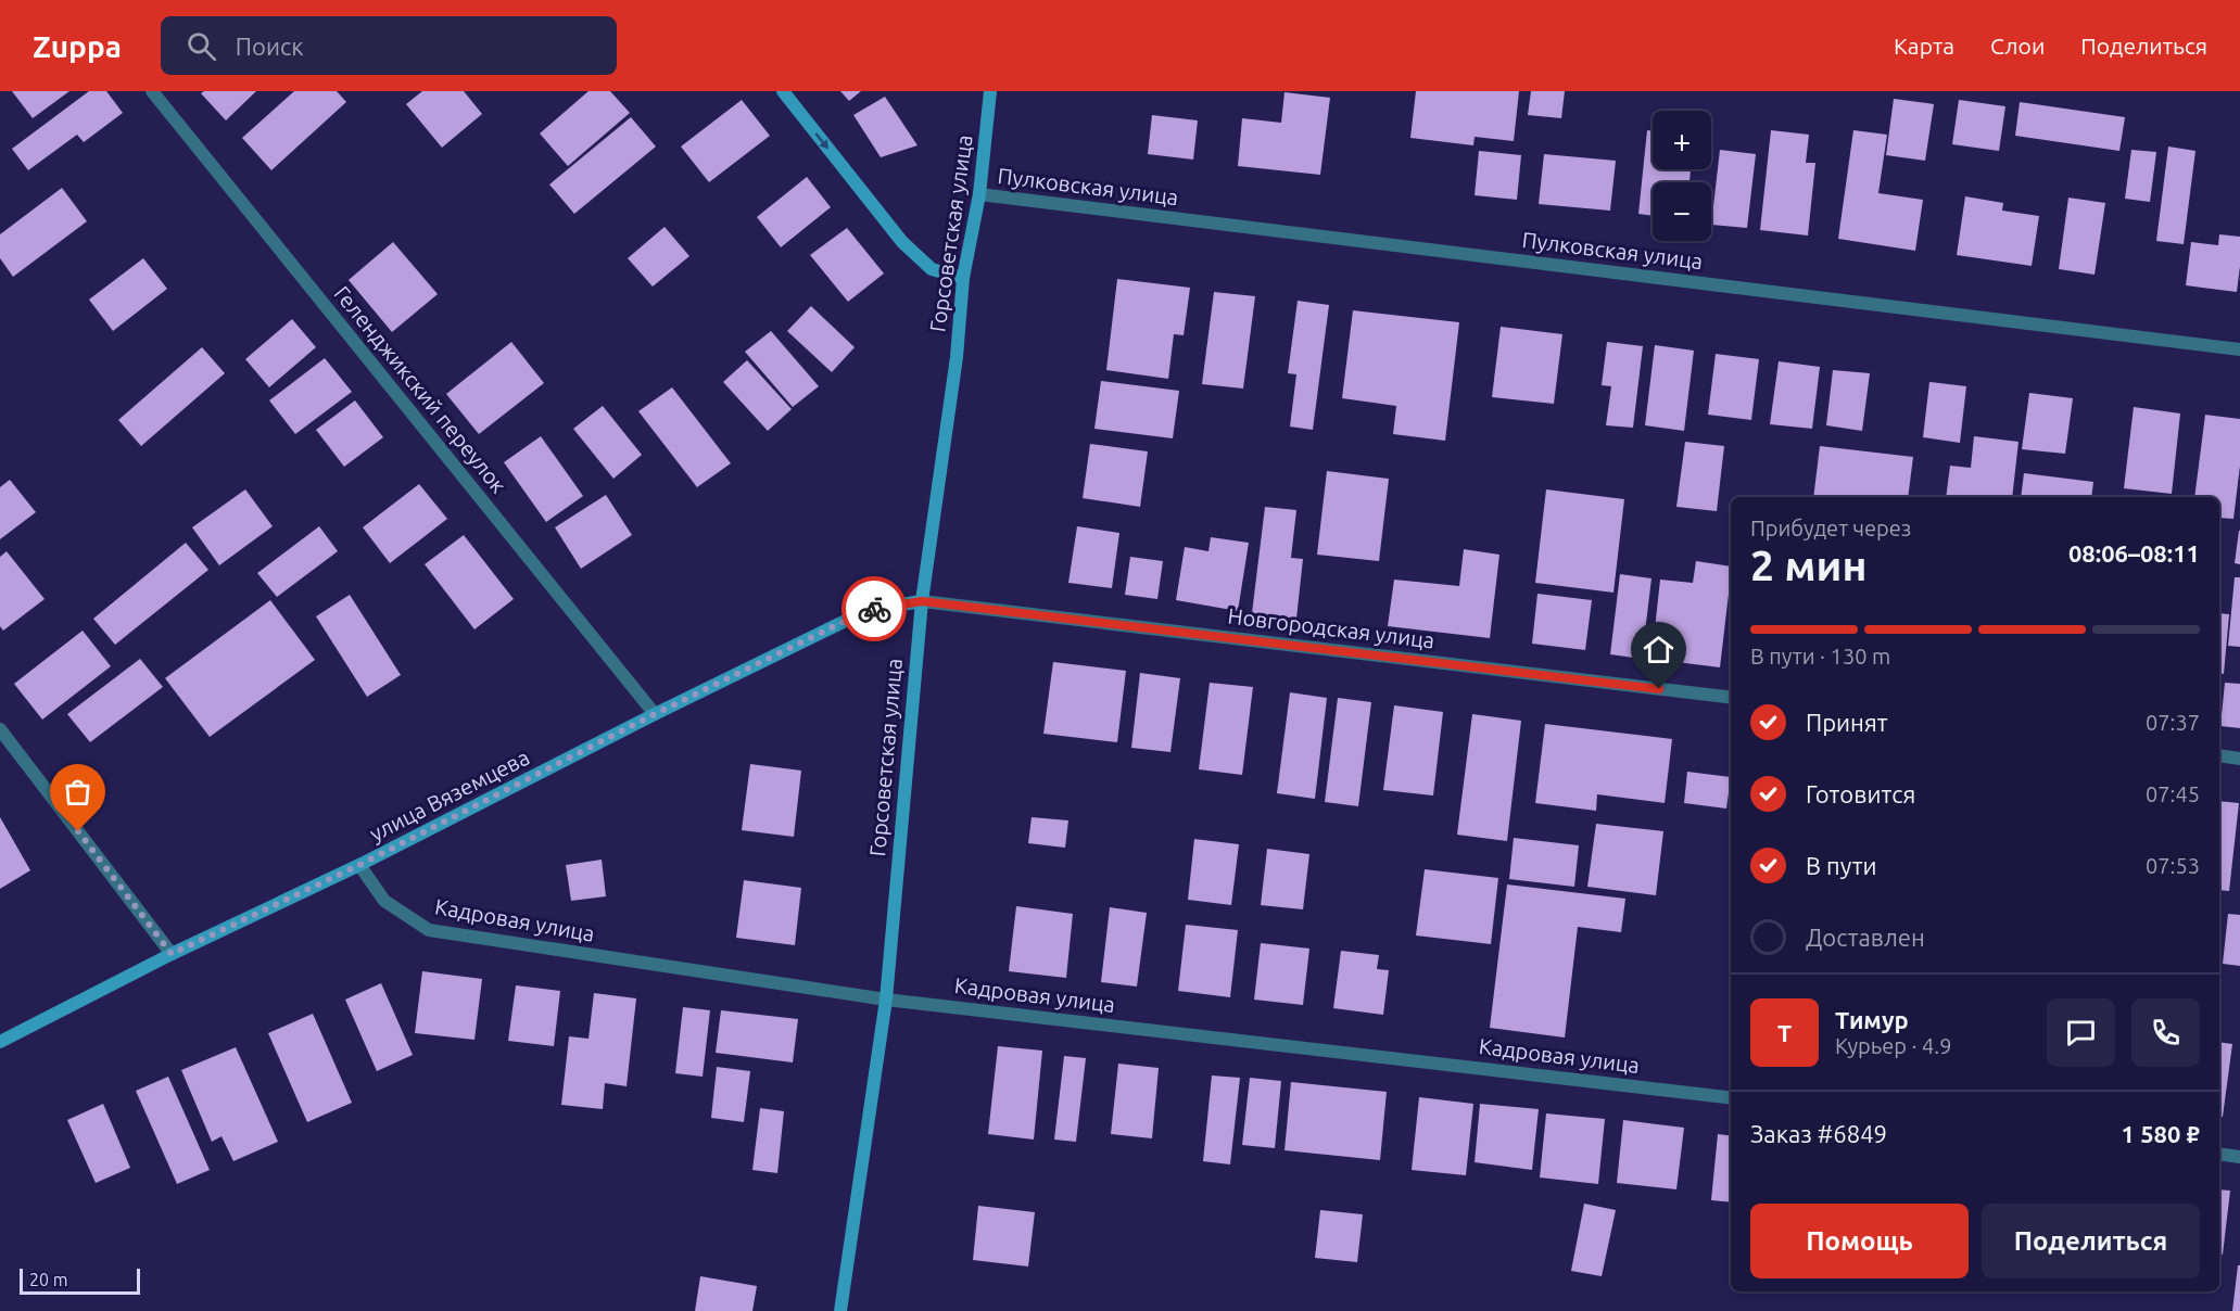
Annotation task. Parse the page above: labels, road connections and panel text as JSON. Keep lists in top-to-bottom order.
{
  "streets": {
    "street": [
      "Пулковская улица",
      "Горсоветская улица",
      "Геленджикский переулок",
      "Новгородская улица",
      "улица Вяземцева",
      "Кадровая улица"
    ]
  },
  "crossings": [
    ["Пулковская улица", "Горсоветская улица"],
    ["Горсоветская улица", "Новгородская улица"],
    ["Горсоветская улица", "улица Вяземцева"],
    ["Горсоветская улица", "Кадровая улица"],
    ["Геленджикский переулок", "улица Вяземцева"],
    ["Новгородская улица", "улица Вяземцева"],
    ["улица Вяземцева", "Кадровая улица"]
  ],
  "scale_bar": "20 m",
  "page": {
    "header": "Zuppa",
    "search": "Поиск",
    "nav": ["Карта", "Слои", "Поделиться"],
    "map_buttons": ["+", "−"],
    "heading": ["2 мин", "Прибудет через", "08:06–08:11"],
    "panel": [
      "Тимур",
      "Курьер · 4.9",
      "Заказ #6849",
      "1 580 ₽"
    ],
    "bar": "В пути · 130 m",
    "list": [
      ["Принят", "07:37"],
      ["Готовится", "07:45"],
      ["В пути", "07:53"],
      "Доставлен"
    ],
    "round": "Т",
    "buttons": ["Помощь", "Поделиться"],
    "scale": "20 m"
  }
}
